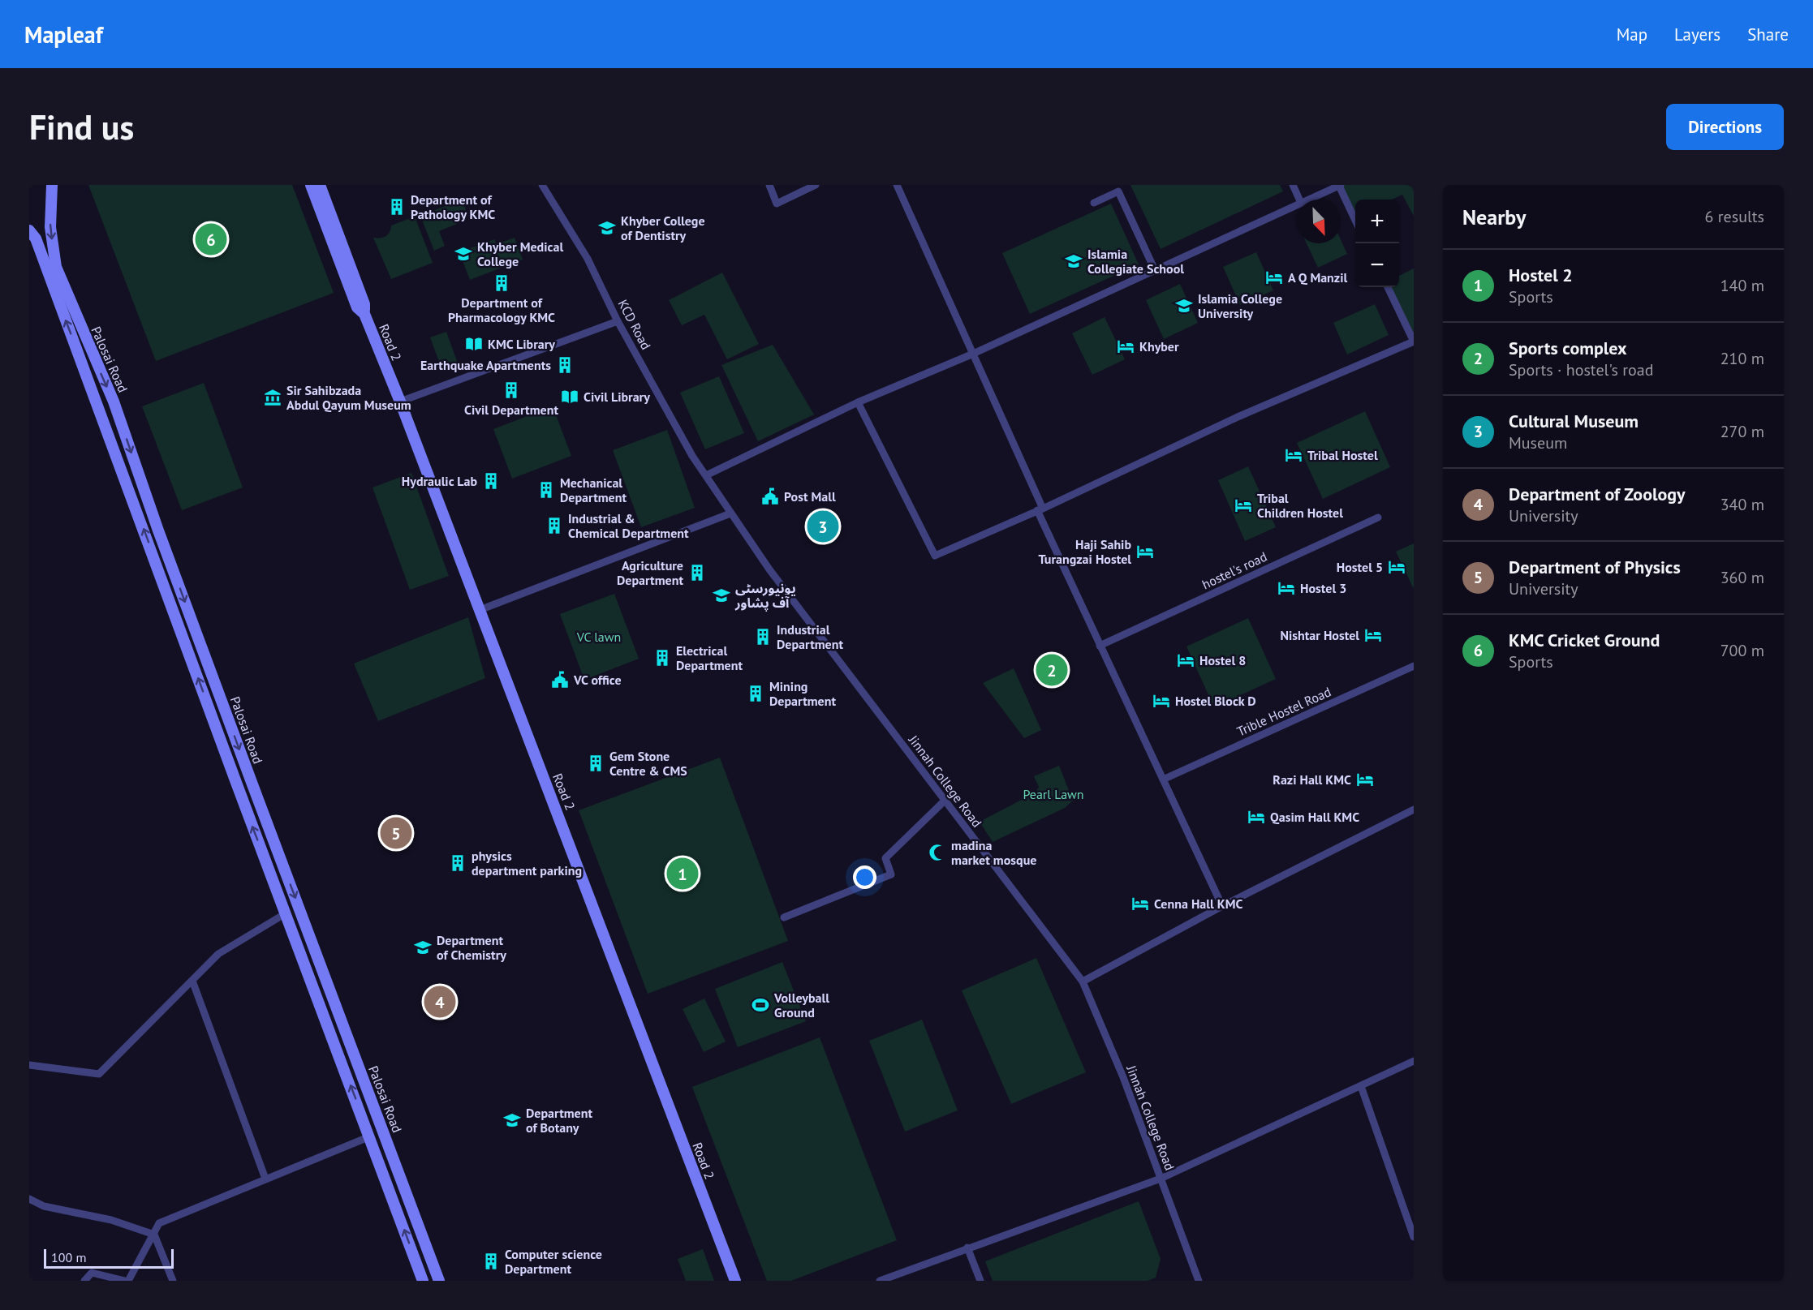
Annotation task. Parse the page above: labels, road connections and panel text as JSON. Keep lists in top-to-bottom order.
{
  "streets": {
    "street": [
      "KCD Road",
      "Road 2",
      "Palosai Road",
      "hostel's road",
      "Trible Hostel Road",
      "Jinnah College Road"
    ]
  },
  "crossings": [
    ["KCD Road", "Jinnah College Road"]
  ],
  "parks": ["VC lawn", "Pearl Lawn"],
  "places": {
    "building": [
      "Department of Pathology KMC",
      "Department of Pharmacology KMC",
      "Earthquake Apartments",
      "Civil Department",
      "Hydraulic Lab",
      "Mechanical Department",
      "Industrial & Chemical Department",
      "Agriculture Department",
      "Industrial Department",
      "Electrical Department",
      "Mining Department",
      "Gem Stone Centre & CMS",
      "physics department parking",
      "Computer science Department"
    ],
    "school or university": [
      "Khyber College of Dentistry",
      "Khyber Medical College",
      "Islamia Collegiate School",
      "Islamia College University",
      "یونیورسٹی آف پشاور",
      "Department of Chemistry",
      "Department of Botany"
    ],
    "hotel": [
      "A Q Manzil",
      "Khyber",
      "Tribal Hostel",
      "Tribal Children Hostel",
      "Haji Sahib Turangzai Hostel",
      "Hostel 5",
      "Hostel 3",
      "Nishtar Hostel",
      "Hostel 8",
      "Hostel Block D",
      "Razi Hall KMC",
      "Qasim Hall KMC",
      "Cenna Hall KMC"
    ],
    "library": ["KMC Library", "Civil Library"],
    "museum": ["Sir Sahibzada Abdul Qayum Museum"],
    "public building": ["Post Mall", "VC office"],
    "mosque": ["madina market mosque"],
    "sports": ["Volleyball Ground"]
  },
  "scale_bar": "100 m",
  "north": "bottom right",
  "page": {
    "header": "Mapleaf",
    "nav": ["Map", "Layers", "Share"],
    "buttons": "Directions",
    "title": "Find us",
    "heading": ["Nearby", "6 results"],
    "map_buttons": ["+", "−"],
    "pins": [
      "6",
      "3",
      "2",
      "5",
      "1",
      "4"
    ],
    "list": [
      {
        "mark": "1",
        "name": "Hostel 2",
        "note": "Sports",
        "value": "140 m"
      },
      {
        "mark": "2",
        "name": "Sports complex",
        "note": "Sports · hostel's road",
        "value": "210 m"
      },
      {
        "mark": "3",
        "name": "Cultural Museum",
        "note": "Museum",
        "value": "270 m"
      },
      {
        "mark": "4",
        "name": "Department of Zoology",
        "note": "University",
        "value": "340 m"
      },
      {
        "mark": "5",
        "name": "Department of Physics",
        "note": "University",
        "value": "360 m"
      },
      {
        "mark": "6",
        "name": "KMC Cricket Ground",
        "note": "Sports",
        "value": "700 m"
      }
    ],
    "scale": "100 m"
  }
}
